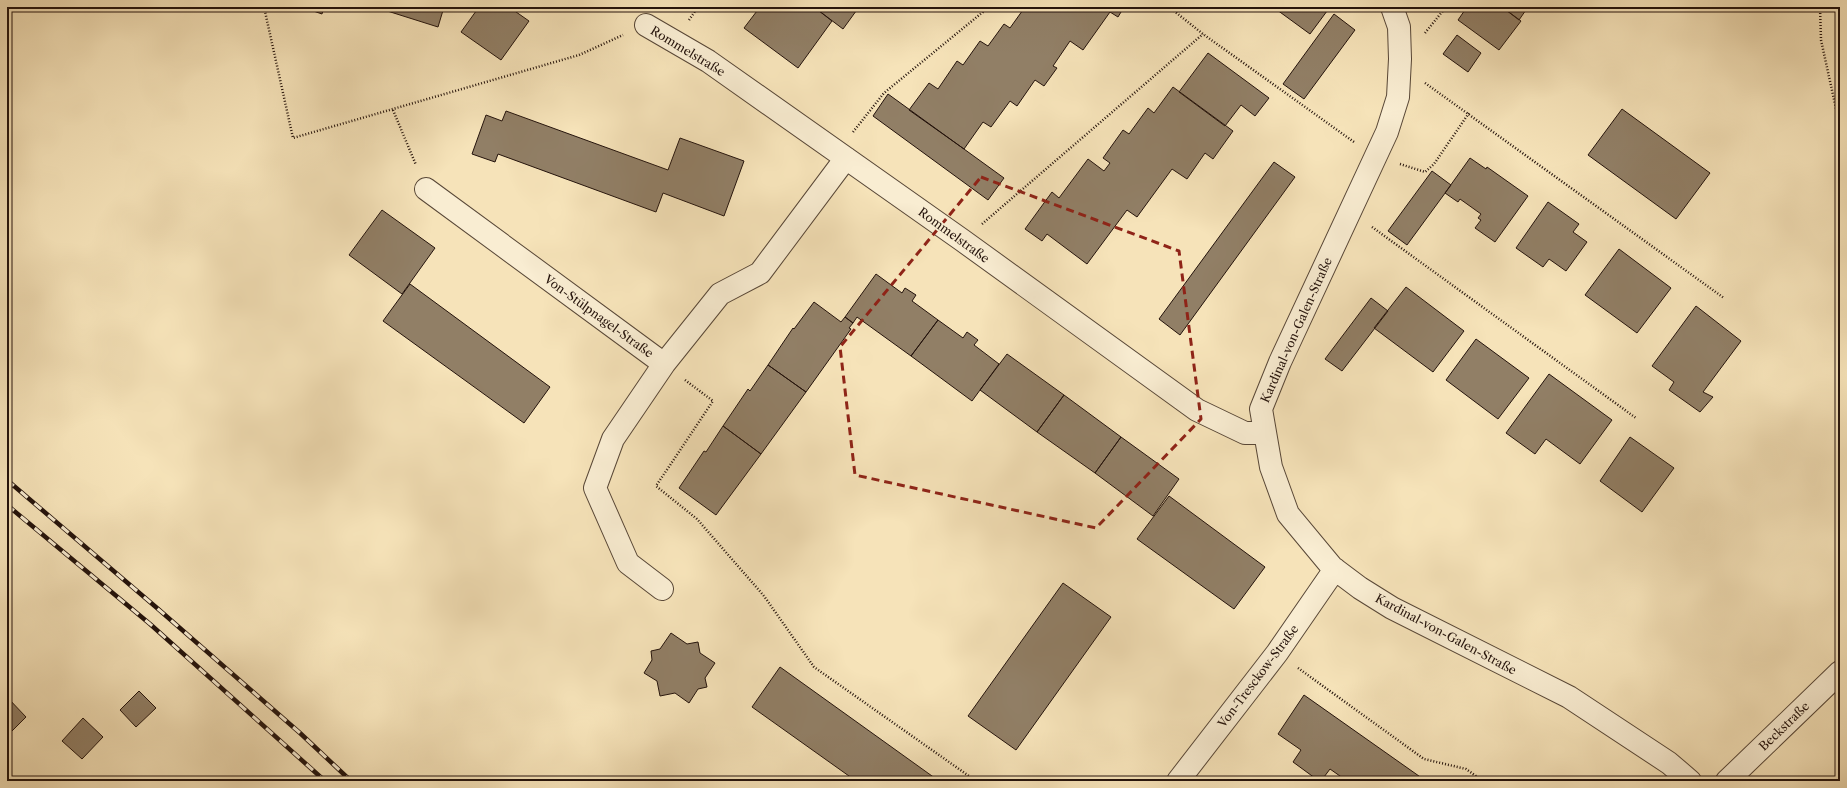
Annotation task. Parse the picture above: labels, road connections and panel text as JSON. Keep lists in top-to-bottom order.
{
  "streets": {
    "street": [
      "Rommelstraße",
      "Von-Stülpnagel-Straße",
      "Kardinal-von-Galen-Straße",
      "Von-Tresckow-Straße",
      "Beckstraße"
    ]
  },
  "crossings": [
    ["Rommelstraße", "Von-Stülpnagel-Straße"],
    ["Rommelstraße", "Kardinal-von-Galen-Straße"],
    ["Kardinal-von-Galen-Straße", "Von-Tresckow-Straße"]
  ]
}
